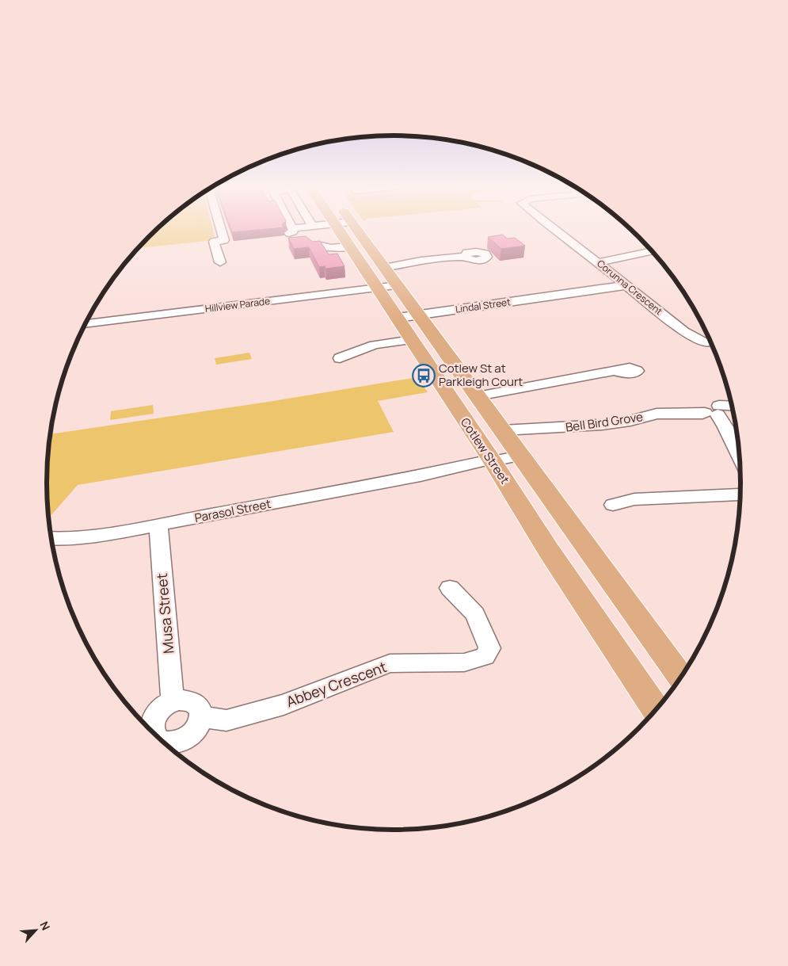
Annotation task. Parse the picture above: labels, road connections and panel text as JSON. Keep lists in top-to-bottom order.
{
  "streets": {
    "main road": ["Cotlew Street"],
    "street": [
      "Corunna Crescent",
      "Hillview Parade",
      "Lindal Street",
      "Bell Bird Grove",
      "Parasol Street",
      "Musa Street",
      "Abbey Crescent"
    ]
  },
  "crossings": [
    ["Corunna Crescent", "Lindal Street"],
    ["Hillview Parade", "Cotlew Street"],
    ["Lindal Street", "Cotlew Street"],
    ["Bell Bird Grove", "Cotlew Street"],
    ["Cotlew Street", "Parasol Street"],
    ["Parasol Street", "Musa Street"]
  ],
  "places": {
    "bus stop": ["Cotlew St at Parkleigh Court"]
  },
  "north": "top right"
}
